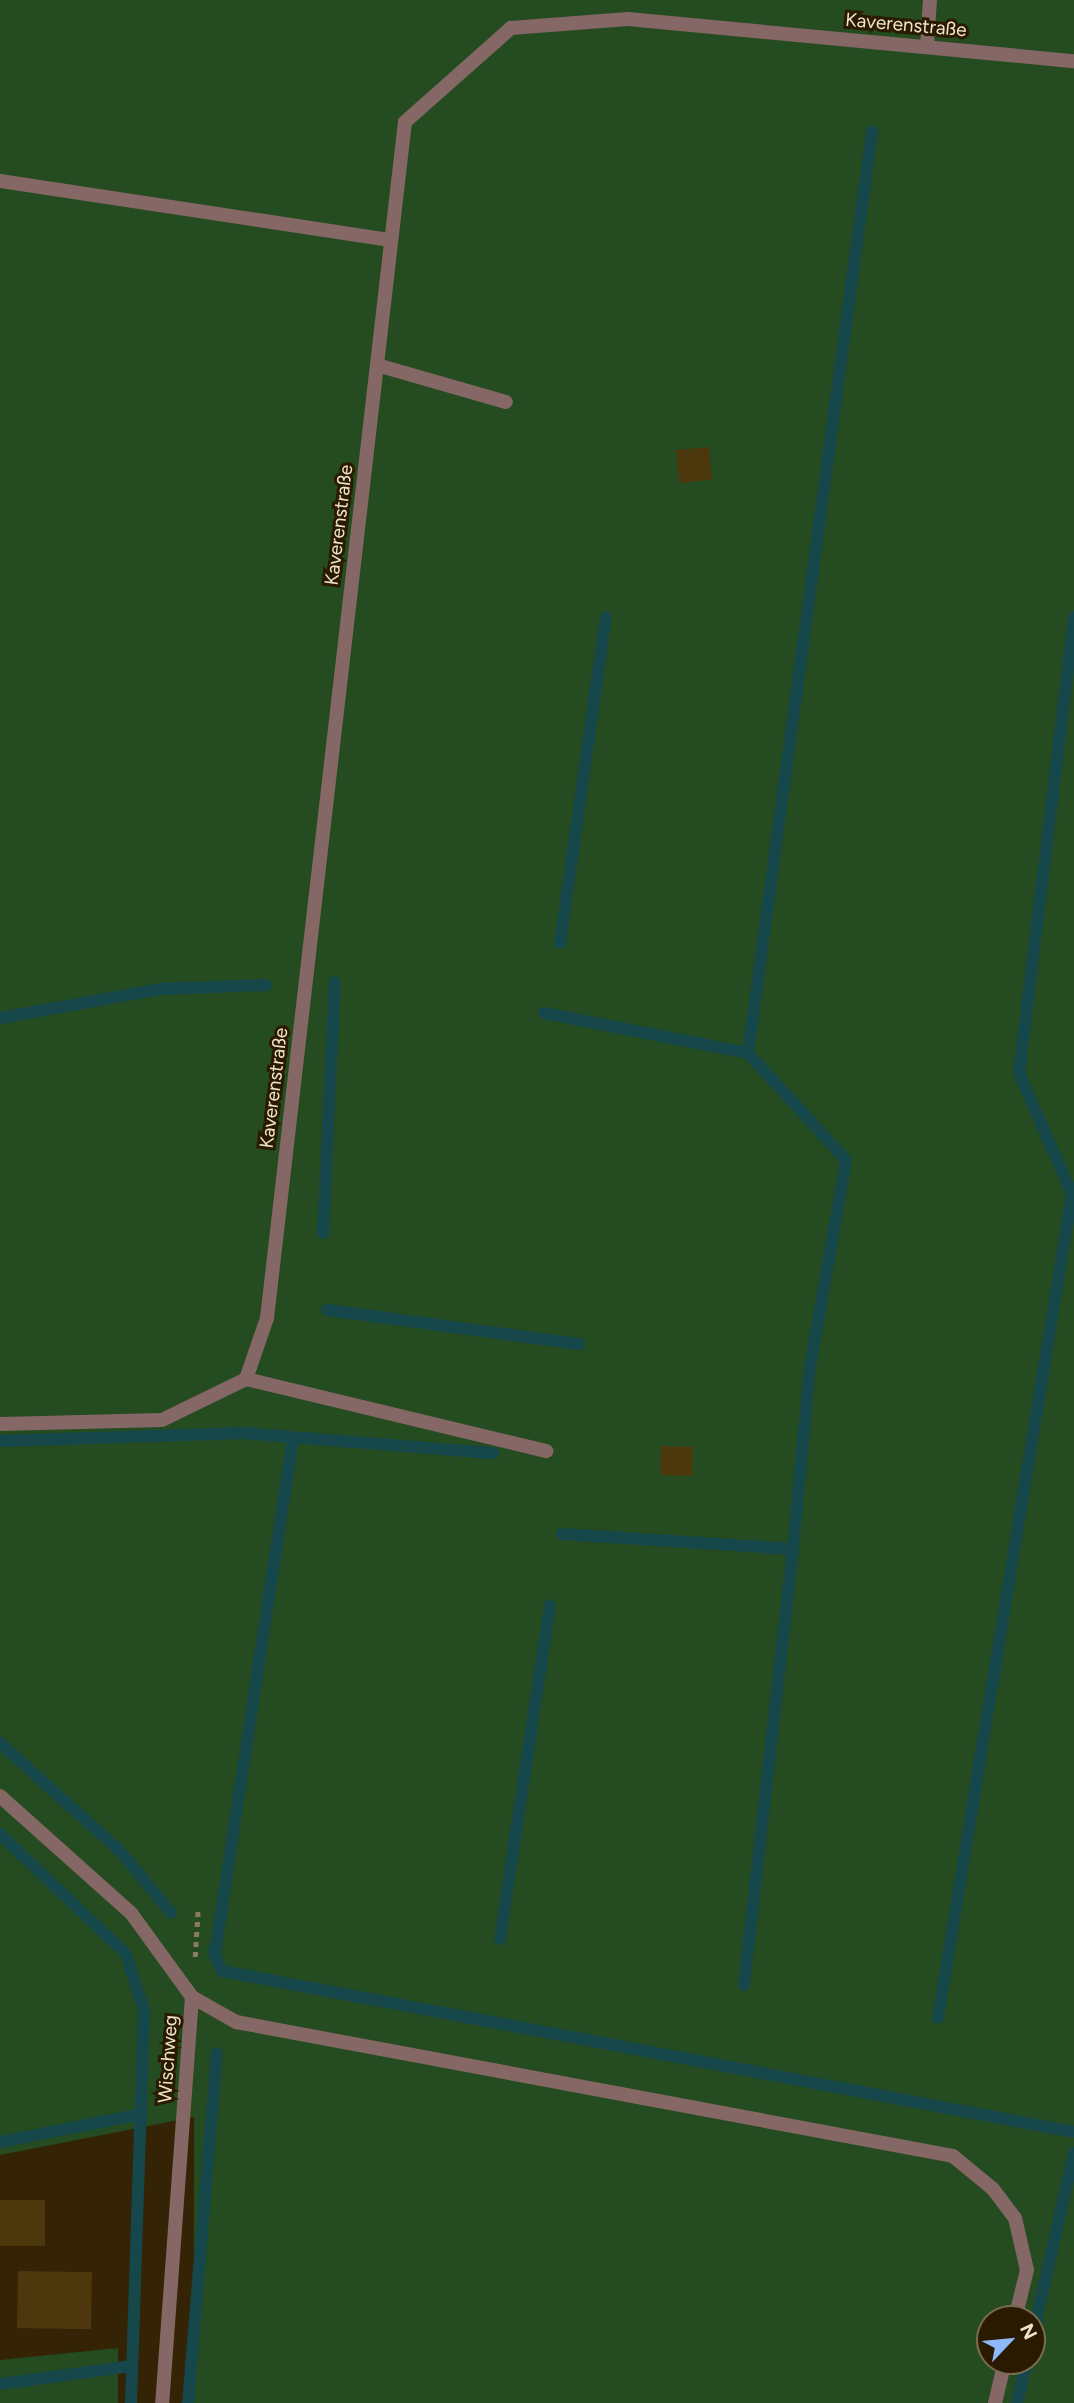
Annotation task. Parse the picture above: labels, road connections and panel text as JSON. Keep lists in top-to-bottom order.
{
  "streets": {
    "lane": ["Kaverenstraße", "Wischweg"]
  },
  "north": "top right"
}
